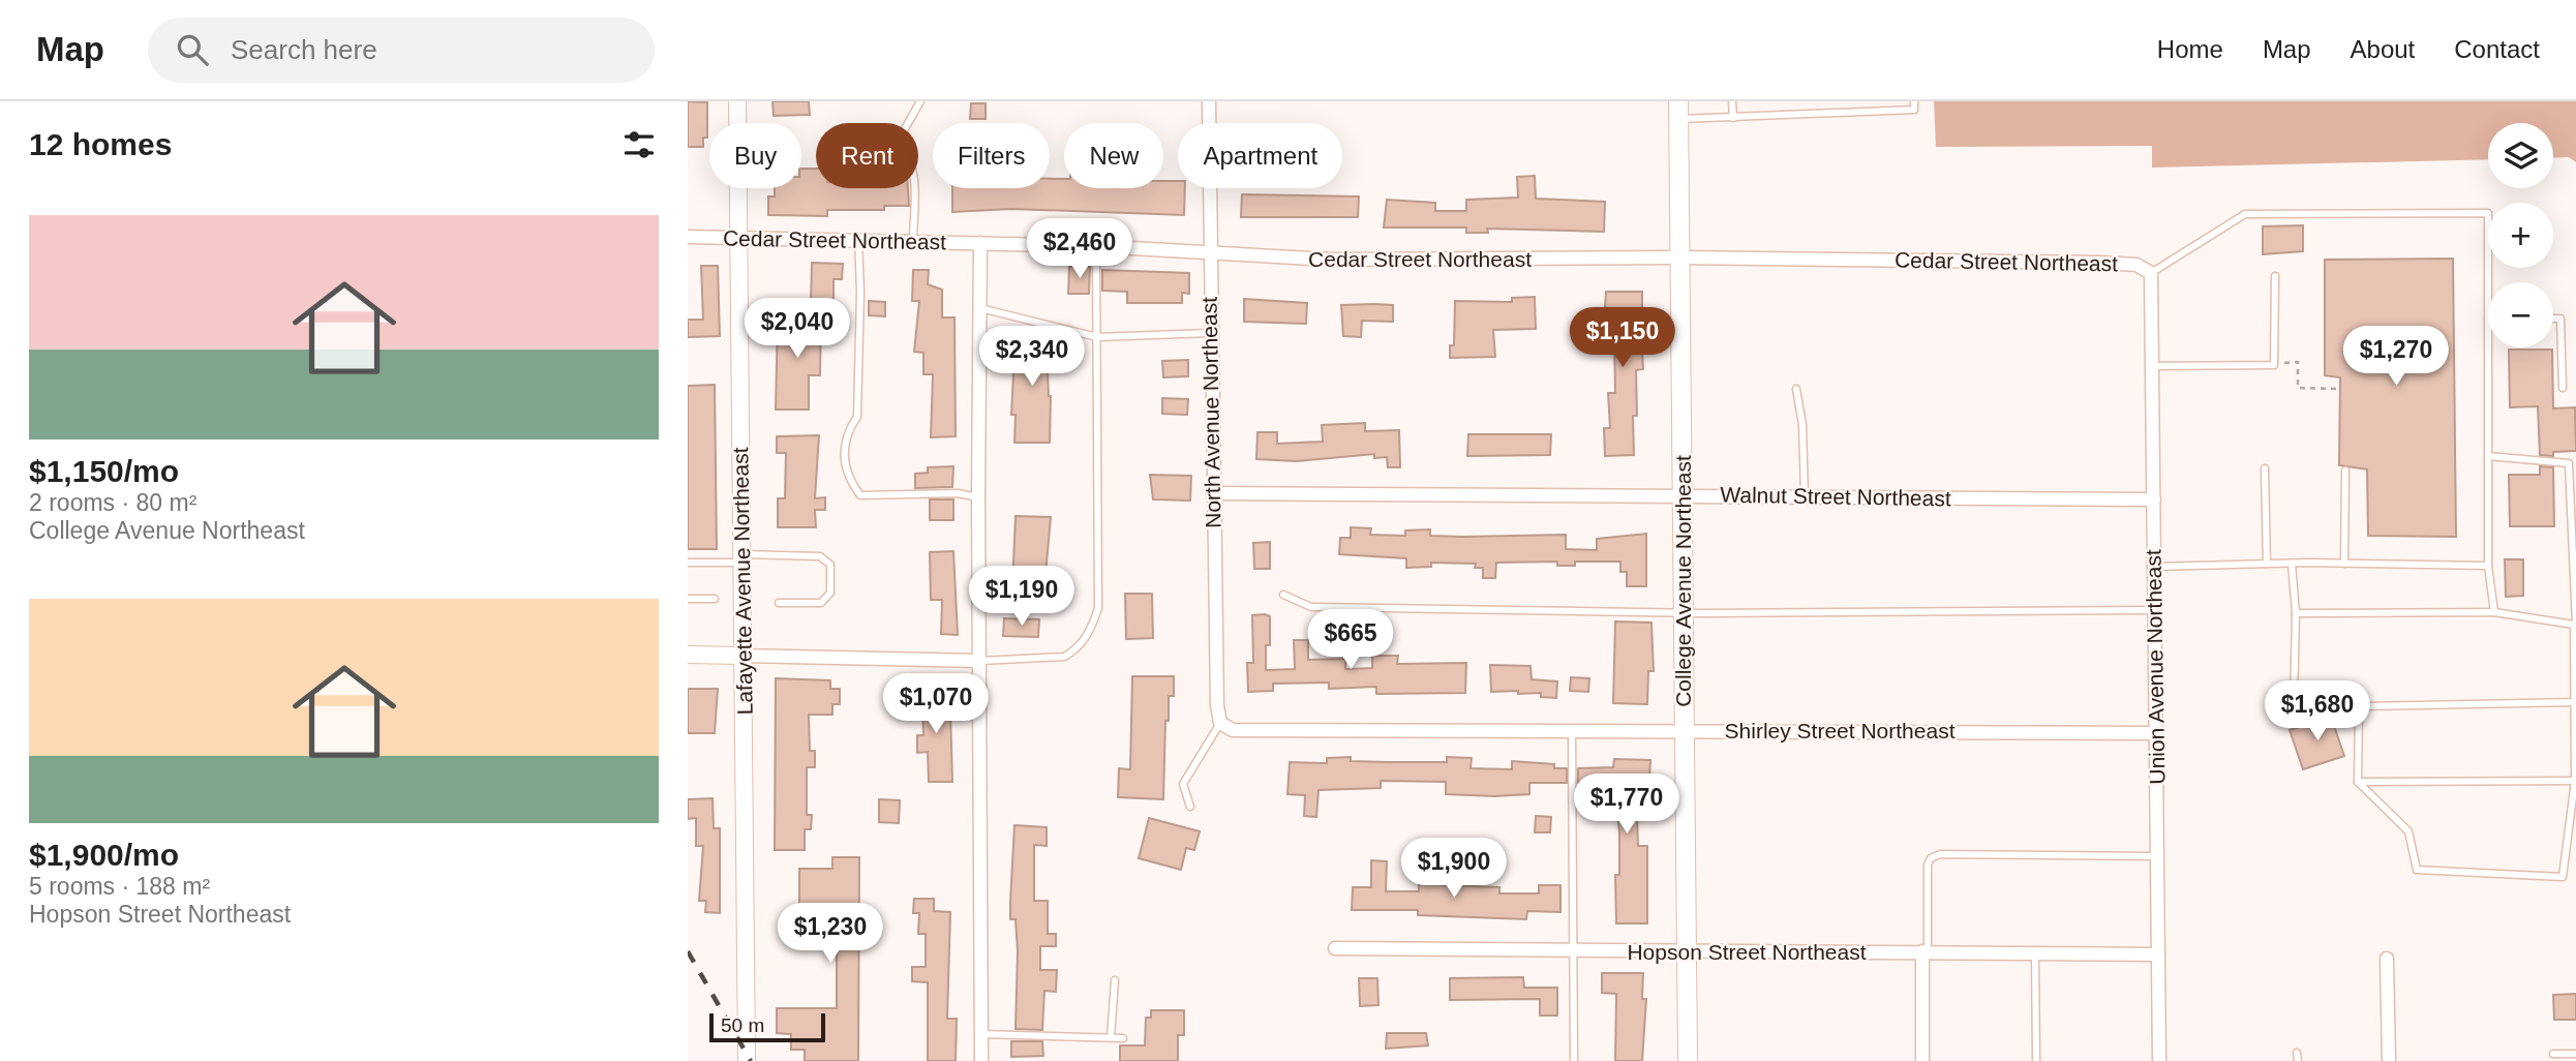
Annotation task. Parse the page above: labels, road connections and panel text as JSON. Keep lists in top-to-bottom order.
{
  "streets": {
    "main road": ["College Avenue Northeast"],
    "street": [
      "Cedar Street Northeast",
      "North Avenue Northeast",
      "Walnut Street Northeast",
      "Lafayette Avenue Northeast",
      "Union Avenue Northeast",
      "Shirley Street Northeast",
      "Hopson Street Northeast"
    ]
  },
  "crossings": [
    ["Cedar Street Northeast", "North Avenue Northeast"],
    ["Cedar Street Northeast", "Lafayette Avenue Northeast"],
    ["Cedar Street Northeast", "College Avenue Northeast"],
    ["Cedar Street Northeast", "Union Avenue Northeast"],
    ["North Avenue Northeast", "Walnut Street Northeast"],
    ["North Avenue Northeast", "Shirley Street Northeast"],
    ["Walnut Street Northeast", "College Avenue Northeast"],
    ["Walnut Street Northeast", "Union Avenue Northeast"],
    ["College Avenue Northeast", "Shirley Street Northeast"],
    ["College Avenue Northeast", "Hopson Street Northeast"],
    ["Union Avenue Northeast", "Shirley Street Northeast"],
    ["Union Avenue Northeast", "Hopson Street Northeast"]
  ],
  "scale_bar": "50 m",
  "page": {
    "header": "Map",
    "search": "Search here",
    "nav": [
      "Home",
      "Map",
      "About",
      "Contact"
    ],
    "heading": "12 homes",
    "map_buttons": ["+", "−"],
    "chip": [
      "Buy",
      "Rent",
      "Filters",
      "New",
      "Apartment"
    ],
    "list": [
      {
        "name": "$1,150/mo",
        "note": "2 rooms · 80 m² · College Avenue Northeast"
      },
      {
        "name": "$1,900/mo",
        "note": "5 rooms · 188 m² · Hopson Street Northeast"
      }
    ],
    "price": [
      "$2,460",
      "$2,040",
      "$1,150",
      "$2,340",
      "$1,270",
      "$1,190",
      "$665",
      "$1,070",
      "$1,680",
      "$1,770",
      "$1,900",
      "$1,230"
    ],
    "scale": "50 m"
  }
}
